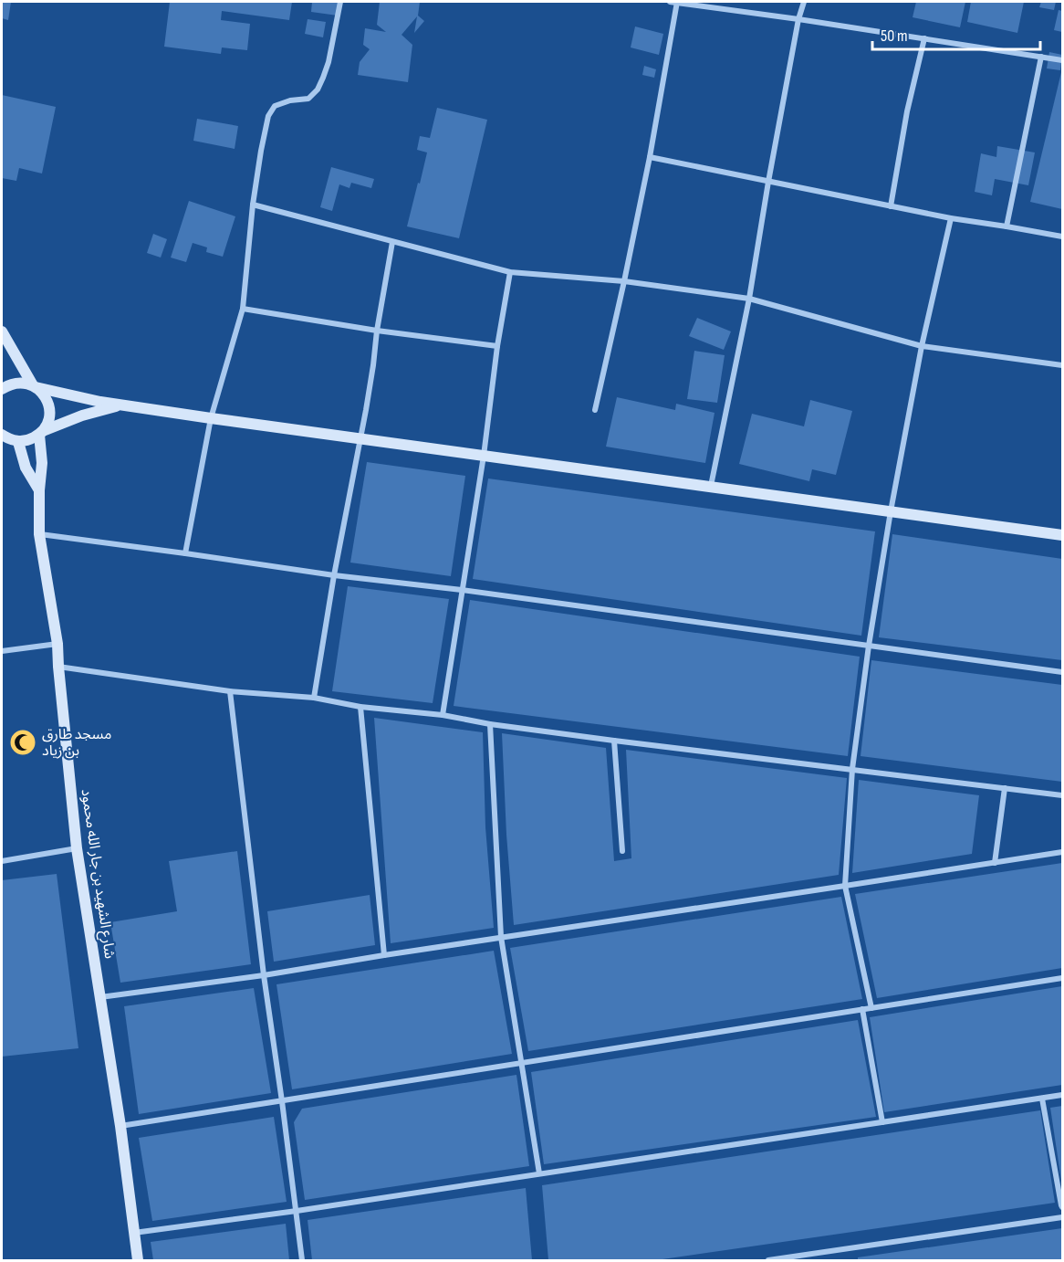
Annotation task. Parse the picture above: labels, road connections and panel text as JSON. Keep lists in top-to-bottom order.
{
  "streets": {
    "street": ["شارع الشهيد بن جار الله محمود"]
  },
  "places": {
    "mosque": ["مسجد طارق بن زياد"]
  },
  "scale_bar": "50 m"
}
